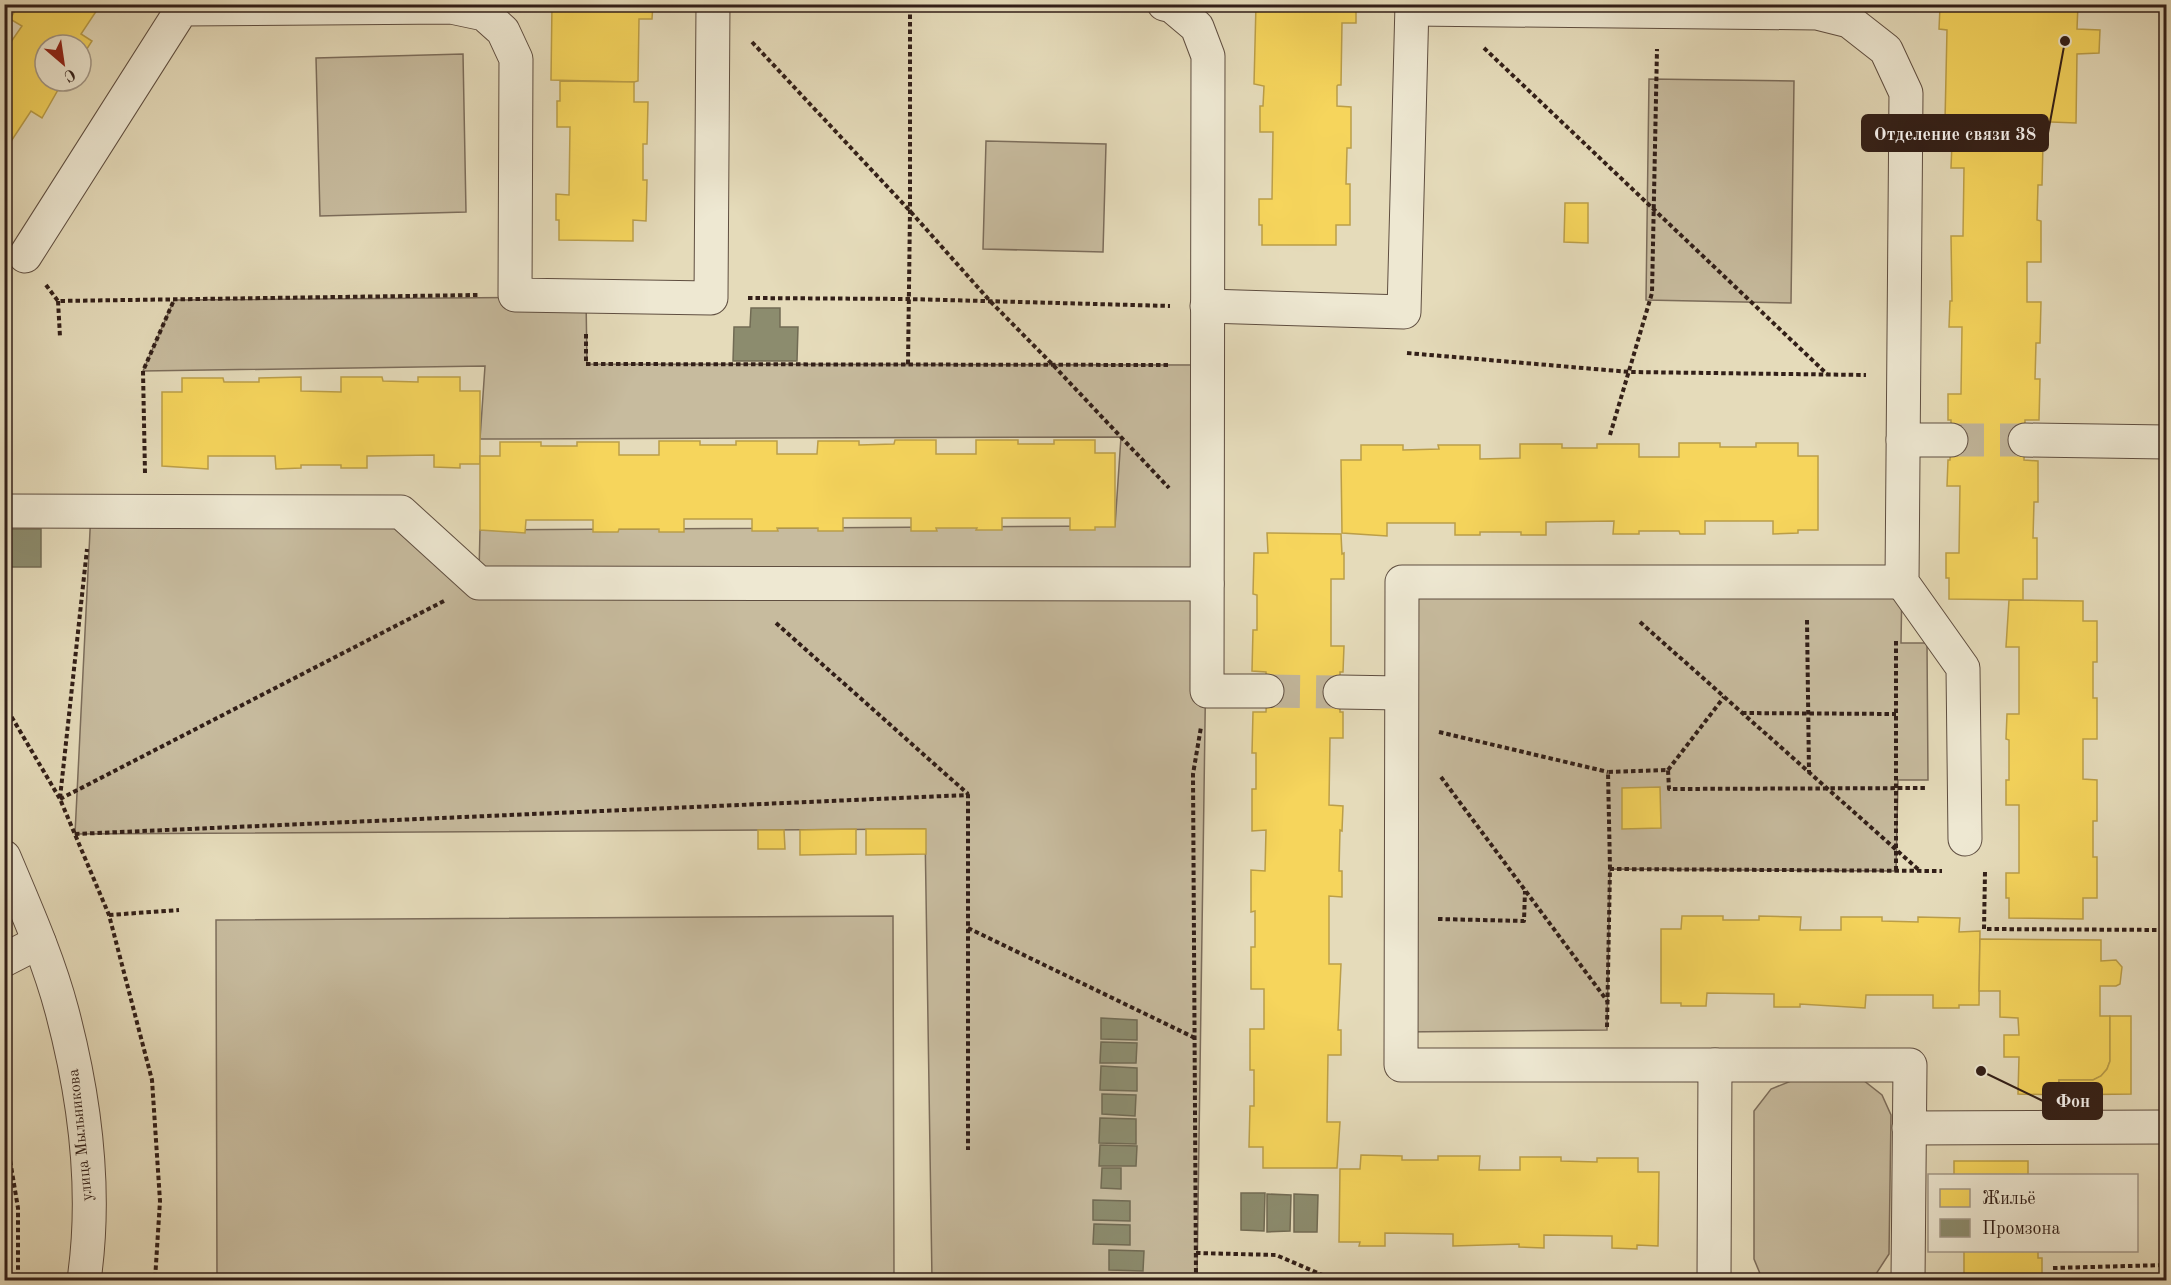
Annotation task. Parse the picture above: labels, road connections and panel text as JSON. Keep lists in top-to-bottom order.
{
  "streets": {
    "street": ["улица Мыльникова"]
  },
  "places": ["Отделение связи 38", "Фон"],
  "legend": ["Жильё", "Промзона"],
  "north": "bottom right"
}
